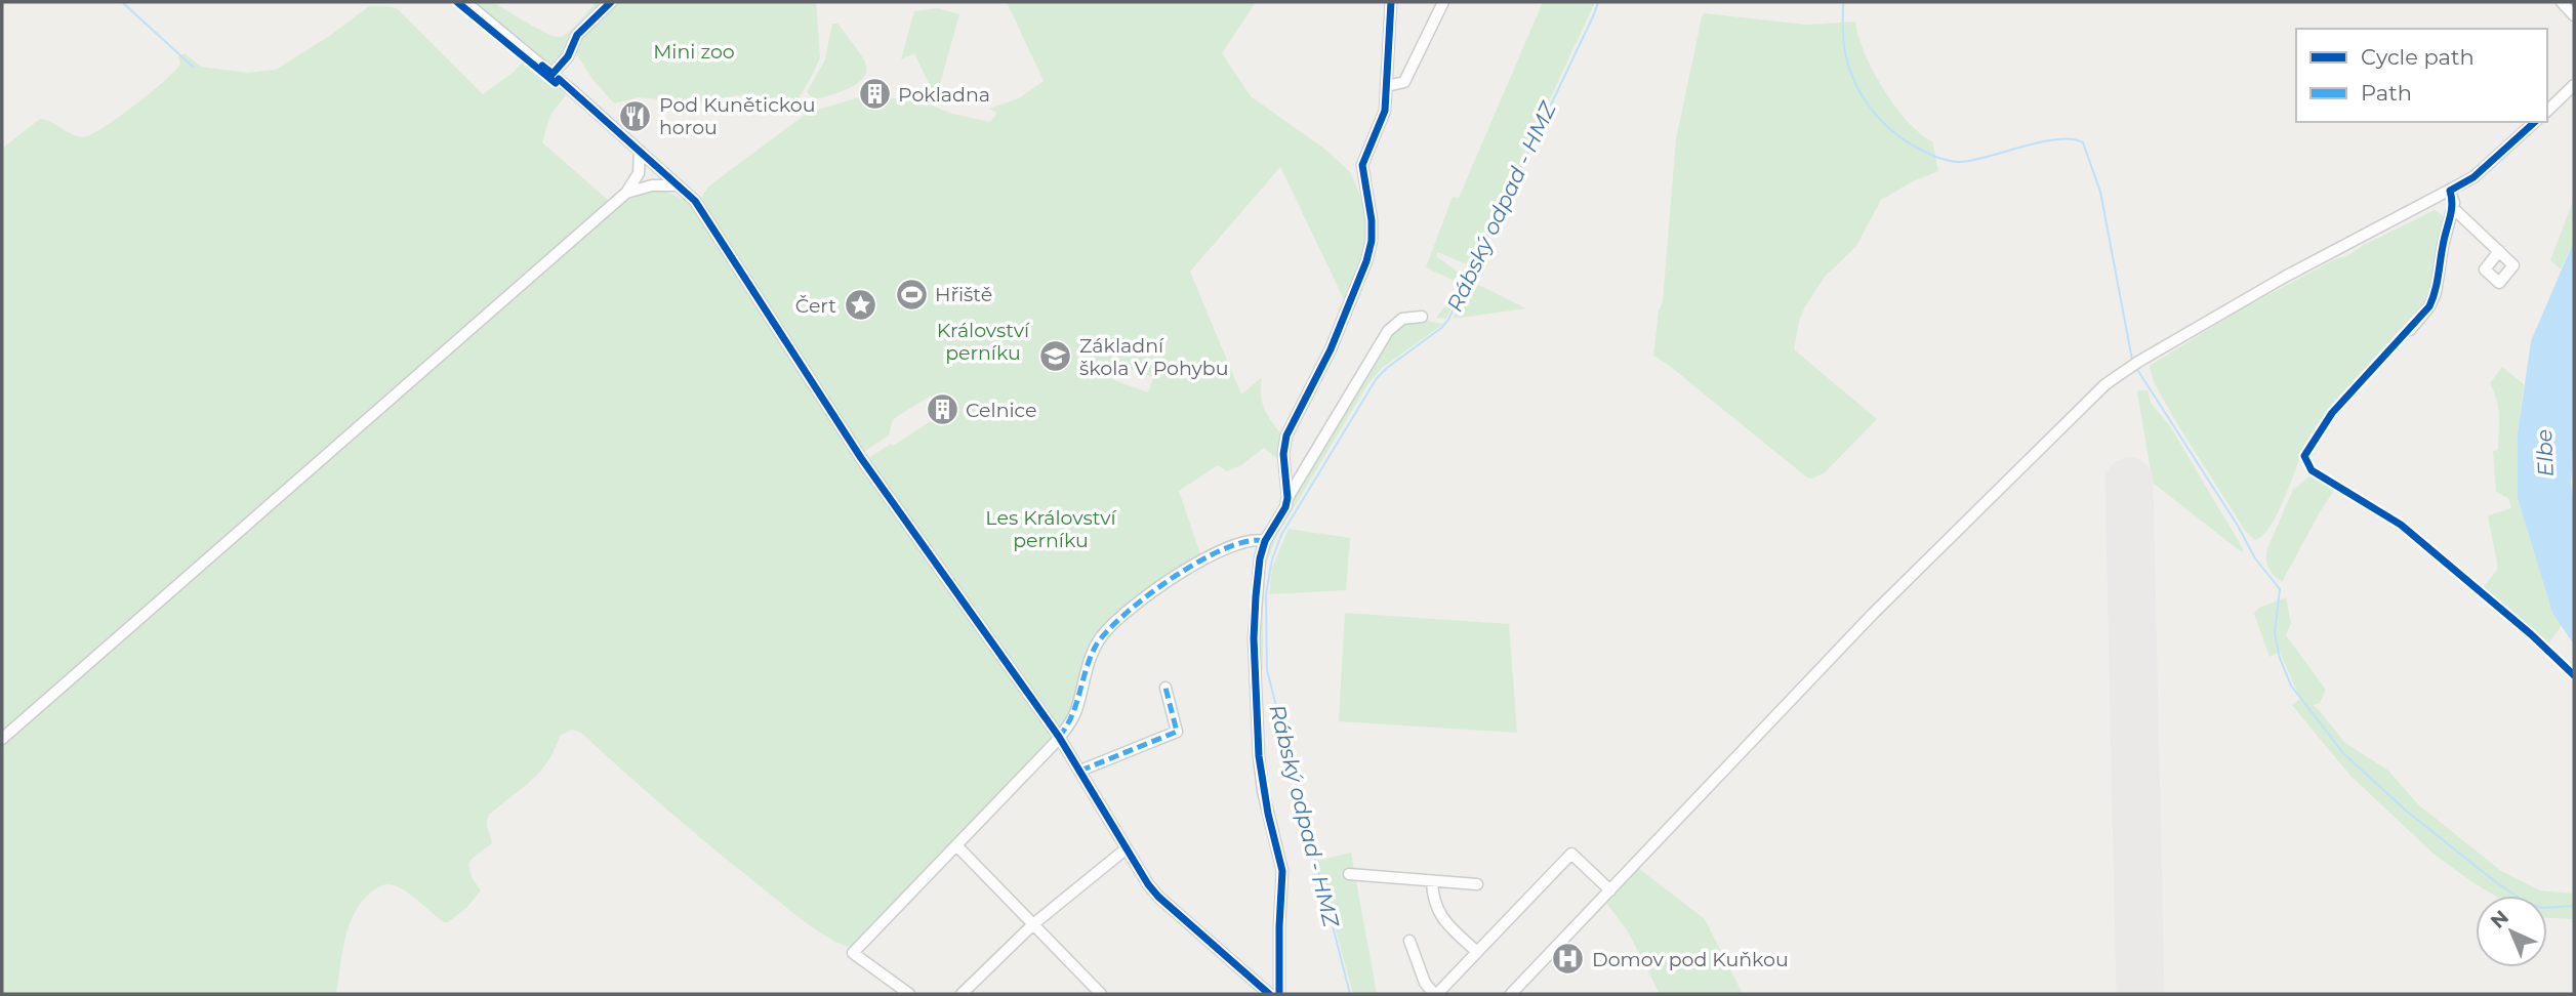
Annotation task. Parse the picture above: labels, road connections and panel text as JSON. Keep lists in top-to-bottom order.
{
  "water": ["Rábský odpad - HMZ", "Elbe"],
  "parks": ["Mini zoo", "Království perníku", "Les Království perníku"],
  "places": {
    "building": ["Pokladna", "Celnice"],
    "restaurant": ["Pod Kunětickou horou"],
    "sports": ["Hřiště"],
    "place": ["Čert"],
    "school or university": ["Základní škola V Pohybu"],
    "hospital": ["Domov pod Kuňkou"]
  },
  "legend": ["Cycle path", "Path"],
  "north": "top left"
}
